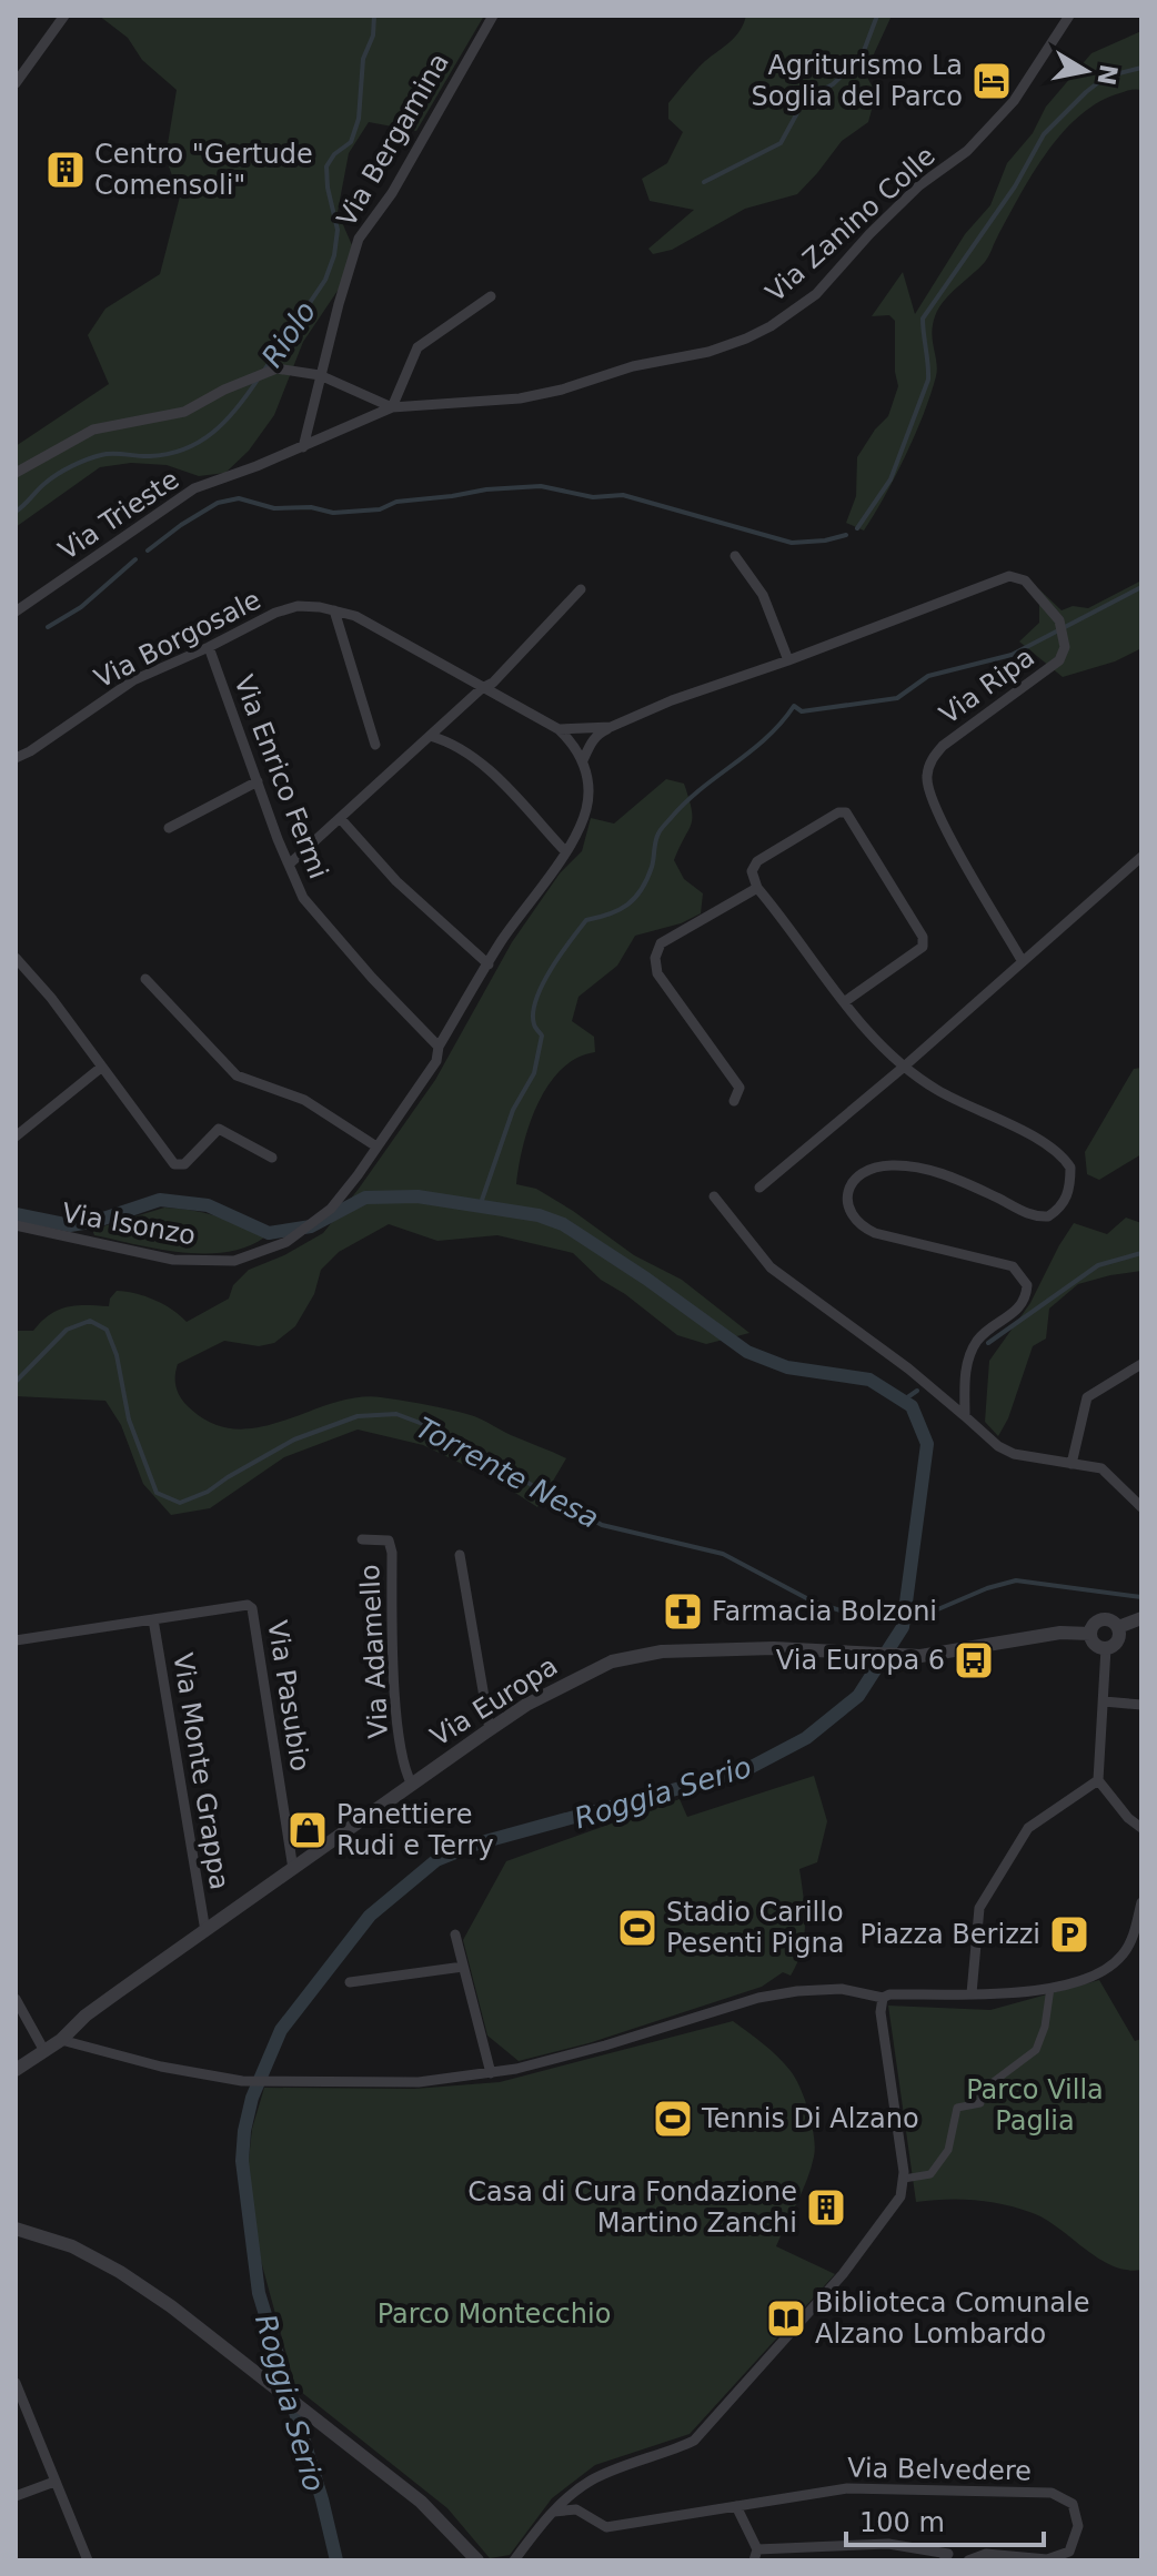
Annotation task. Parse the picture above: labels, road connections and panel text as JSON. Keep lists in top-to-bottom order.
{
  "streets": {
    "street": [
      "Via Bergamina",
      "Via Zanino Colle",
      "Via Trieste",
      "Via Borgosale",
      "Via Ripa",
      "Via Enrico Fermi",
      "Via Isonzo",
      "Via Adamello",
      "Via Pasubio",
      "Via Europa",
      "Via Monte Grappa",
      "Via Belvedere"
    ]
  },
  "crossings": [
    ["Via Bergamina", "Via Zanino Colle"],
    ["Via Bergamina", "Via Trieste"],
    ["Via Zanino Colle", "Via Trieste"],
    ["Via Borgosale", "Via Enrico Fermi"],
    ["Via Adamello", "Via Europa"],
    ["Via Pasubio", "Via Europa"],
    ["Via Pasubio", "Via Monte Grappa"],
    ["Via Europa", "Via Monte Grappa"]
  ],
  "water": ["Riolo", "Torrente Nesa", "Roggia Serio"],
  "parks": ["Parco Villa Paglia", "Parco Montecchio"],
  "places": {
    "hotel": ["Agriturismo La Soglia del Parco"],
    "building": ["Centro \"Gertude Comensoli\"", "Casa di Cura Fondazione Martino Zanchi"],
    "pharmacy": ["Farmacia Bolzoni"],
    "bus stop": ["Via Europa 6"],
    "shop": ["Panettiere Rudi e Terry"],
    "sports": ["Stadio Carillo Pesenti Pigna", "Tennis Di Alzano"],
    "parking": ["Piazza Berizzi"],
    "library": ["Biblioteca Comunale Alzano Lombardo"]
  },
  "scale_bar": "100 m",
  "north": "right"
}
